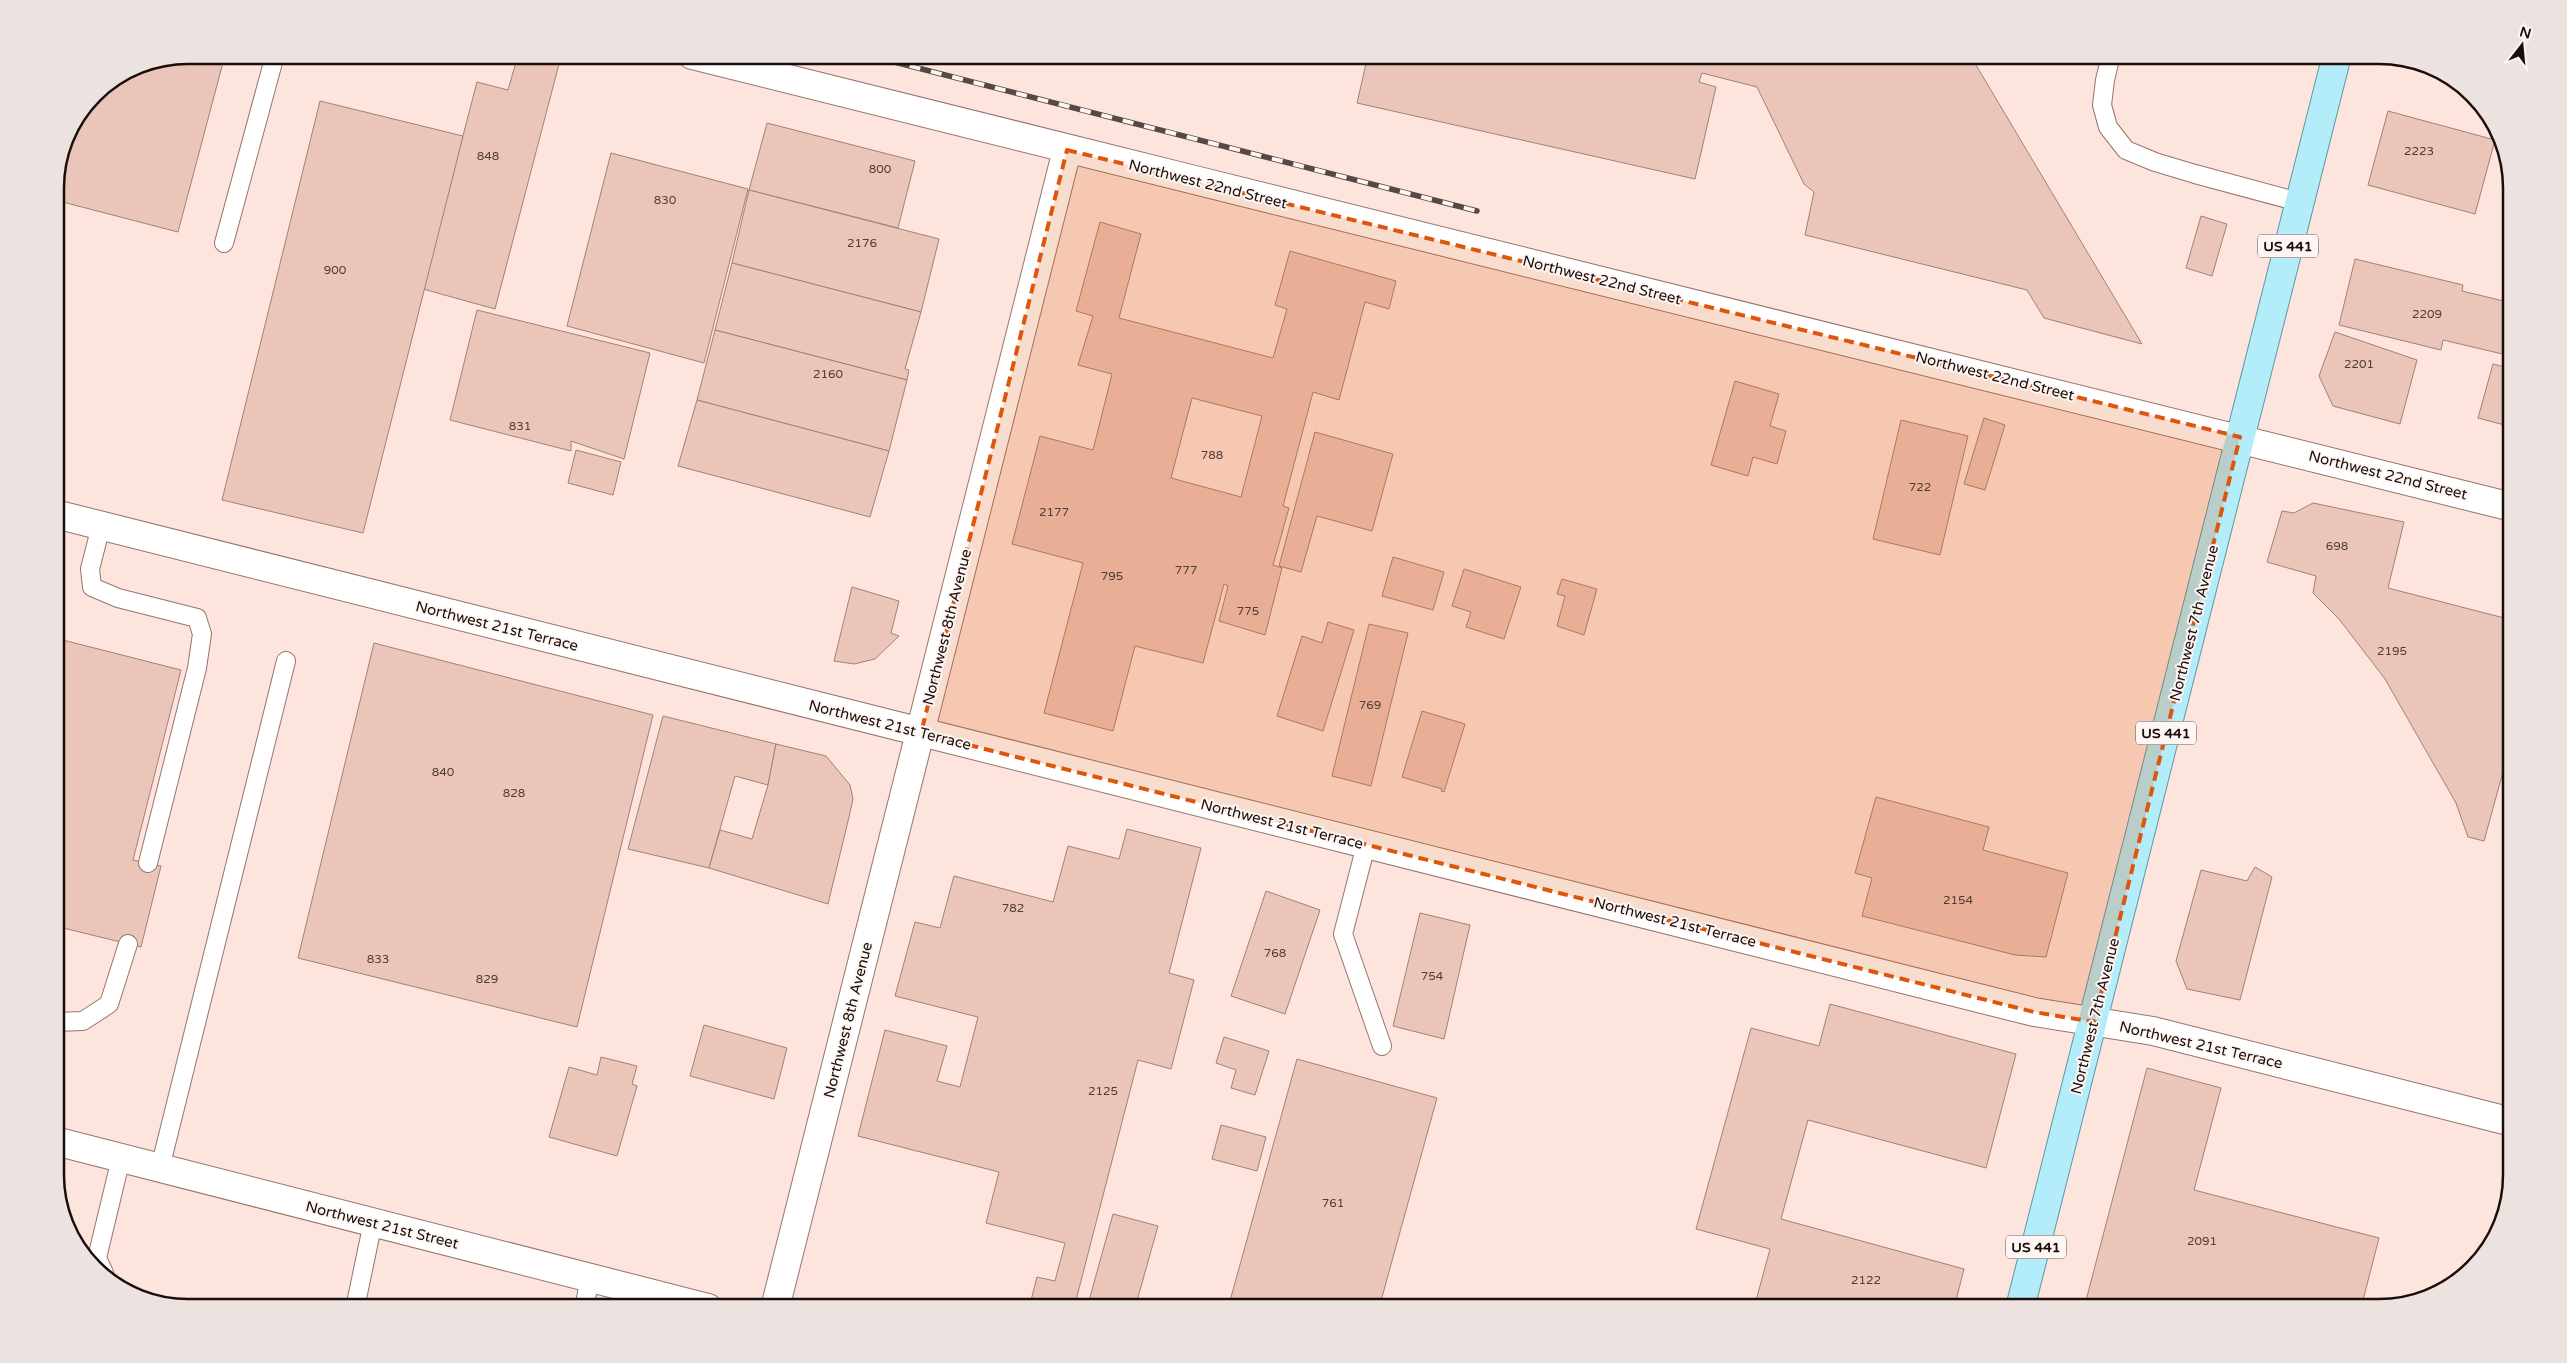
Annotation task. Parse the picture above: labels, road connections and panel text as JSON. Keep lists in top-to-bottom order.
{
  "streets": {
    "main road": ["US 441", "Northwest 7th Avenue"],
    "street": [
      "Northwest 22nd Street",
      "Northwest 21st Terrace",
      "Northwest 8th Avenue",
      "Northwest 21st Street"
    ]
  },
  "crossings": [
    ["Northwest 22nd Street", "Northwest 7th Avenue"],
    ["Northwest 22nd Street", "Northwest 8th Avenue"],
    ["Northwest 7th Avenue", "Northwest 21st Terrace"],
    ["Northwest 21st Terrace", "Northwest 8th Avenue"]
  ],
  "house_numbers": [
    "2223",
    "848",
    "800",
    "830",
    "2176",
    "900",
    "2209",
    "2201",
    "2160",
    "831",
    "788",
    "722",
    "2177",
    "698",
    "777",
    "795",
    "775",
    "2195",
    "769",
    "840",
    "828",
    "2154",
    "782",
    "768",
    "833",
    "754",
    "829",
    "2125",
    "761",
    "2091",
    "2122"
  ],
  "north": "top"
}
